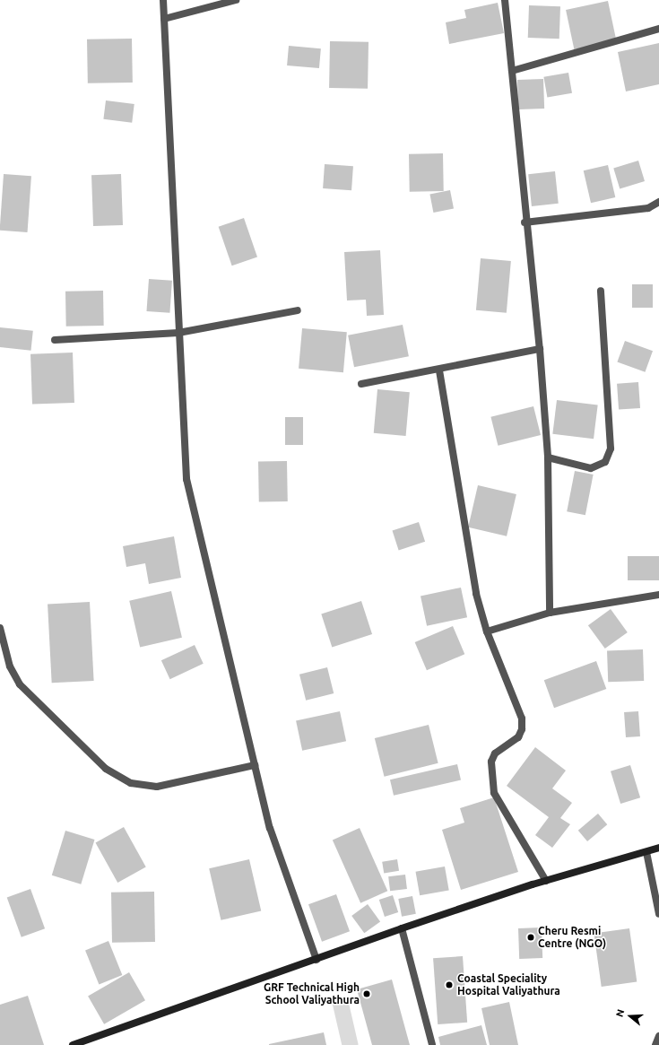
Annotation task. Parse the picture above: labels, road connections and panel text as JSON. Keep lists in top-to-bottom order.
{
  "places": ["Cheru Resmi Centre (NGO)", "Coastal Speciality Hospital Valiyathura", "GRF Technical High School Valiyathura"],
  "north": "left"
}
